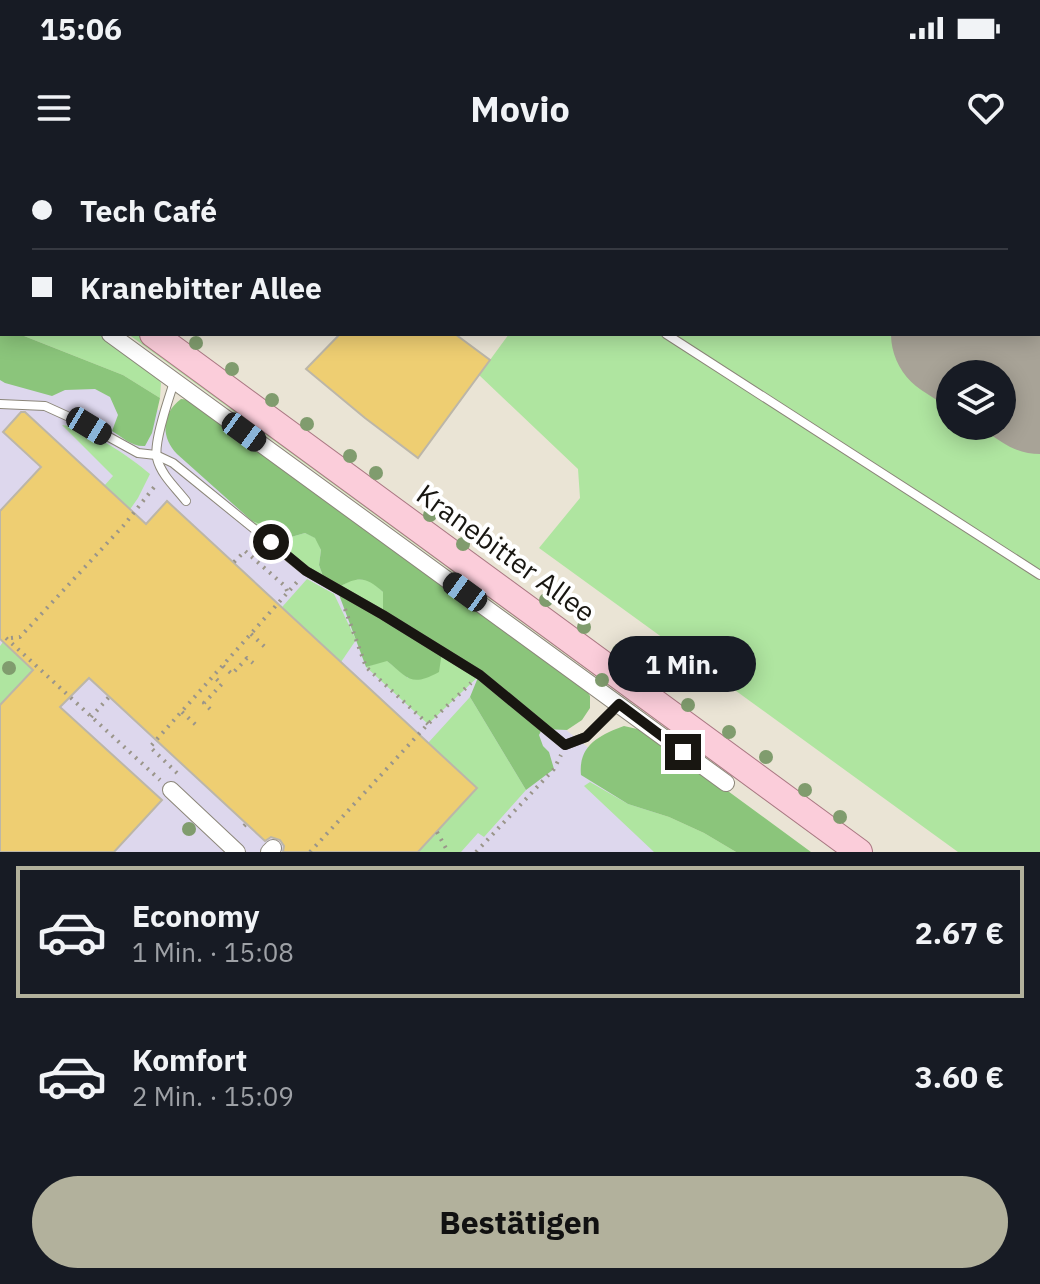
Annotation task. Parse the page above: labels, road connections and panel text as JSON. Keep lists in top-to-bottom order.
{
  "streets": {
    "main road": ["Kranebitter Allee"]
  },
  "page": {
    "status": "15:06",
    "header": "Movio",
    "banner": ["Tech Café", "Kranebitter Allee"],
    "bubble": "1 Min.",
    "list": [
      {
        "name": "Economy",
        "note": "1 Min. · 15:08",
        "value": "2.67 €"
      },
      {
        "name": "Komfort",
        "note": "2 Min. · 15:09",
        "value": "3.60 €"
      }
    ],
    "buttons": "Bestätigen"
  }
}
